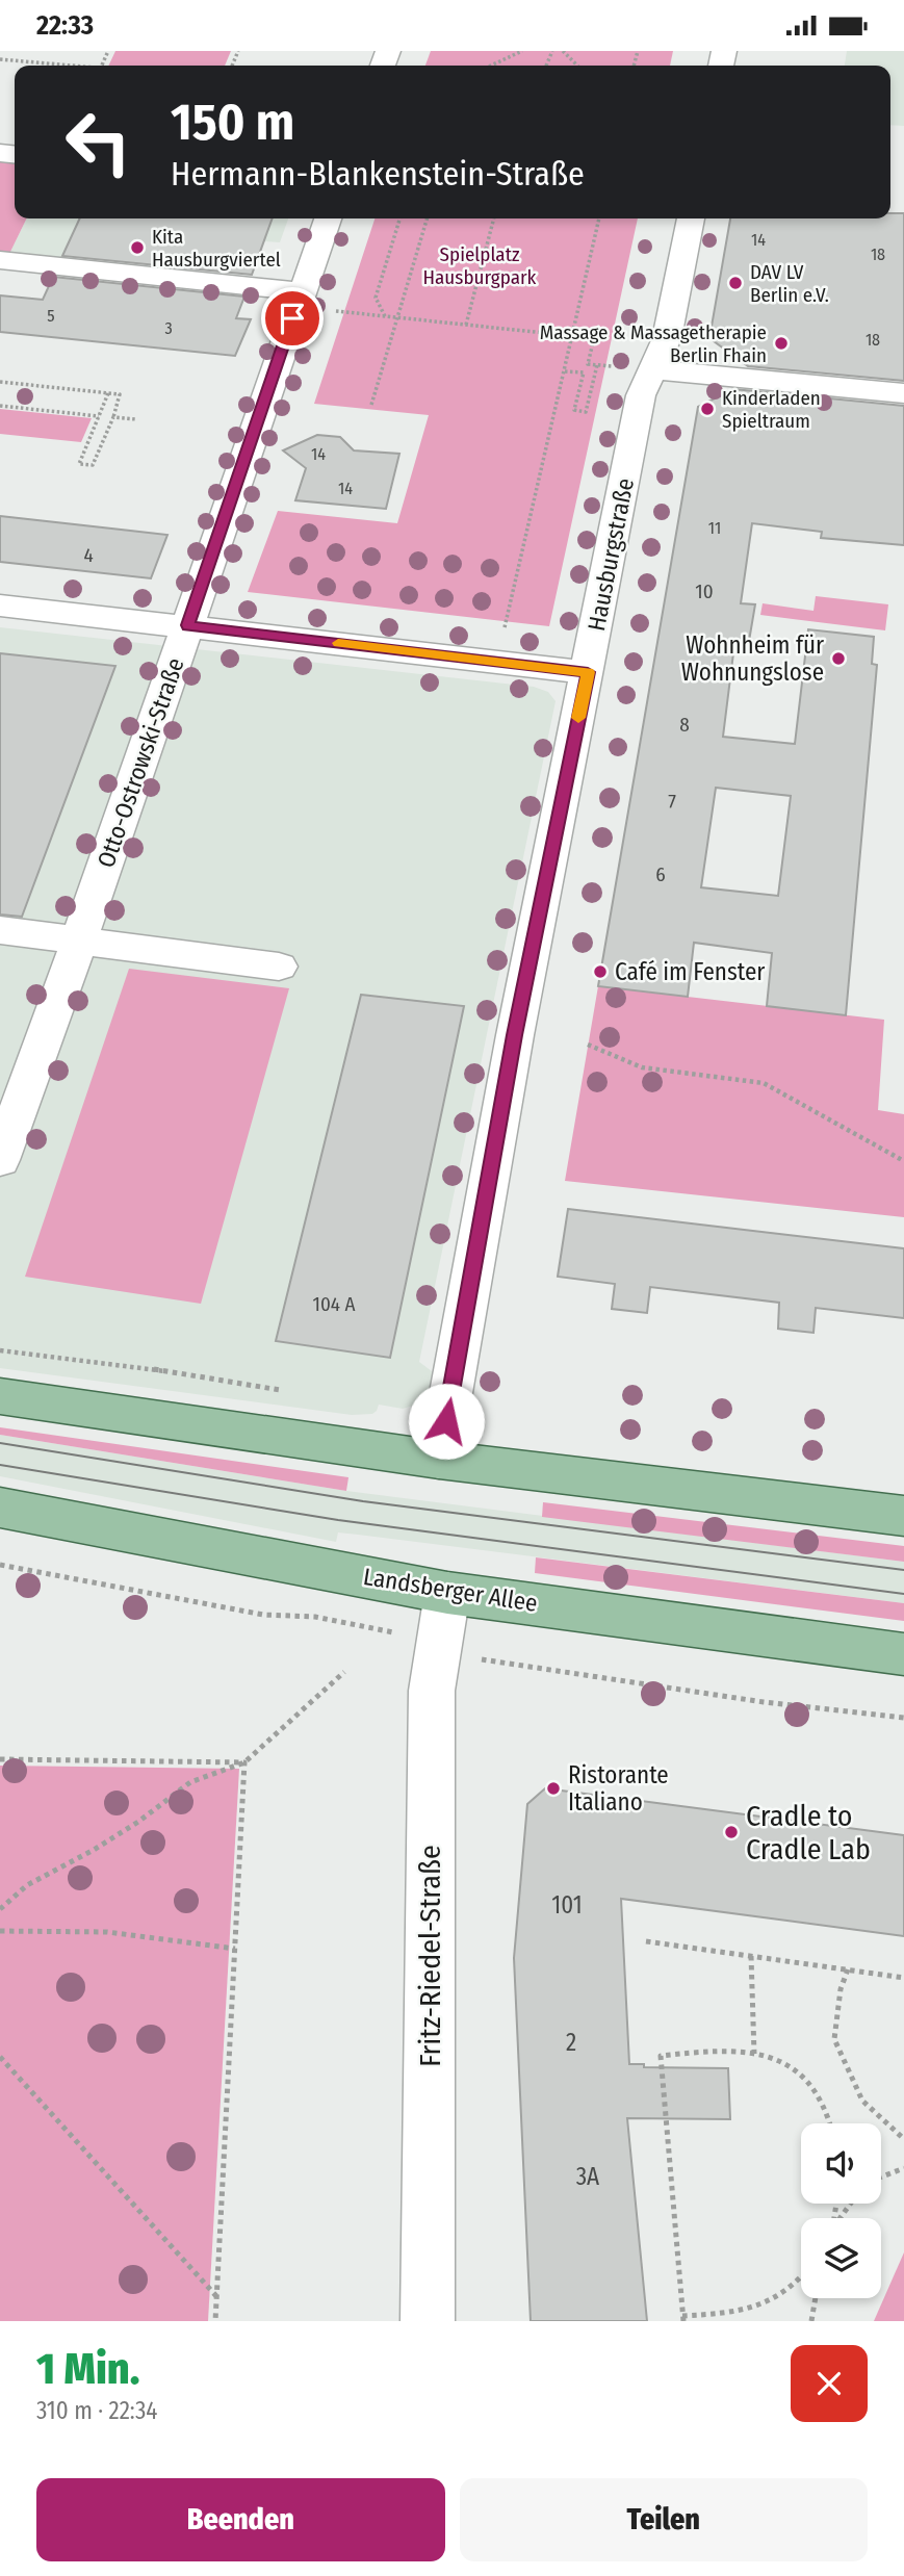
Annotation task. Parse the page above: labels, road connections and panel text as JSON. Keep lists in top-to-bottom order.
{
  "streets": {
    "main road": ["Landsberger Allee"],
    "street": ["Hausburgstraße", "Otto-Ostrowski-Straße", "Fritz-Riedel-Straße"]
  },
  "crossings": [
    ["Landsberger Allee", "Fritz-Riedel-Straße"]
  ],
  "parks": ["Spielplatz Hausburgpark"],
  "places": [
    "Kita Hausburgviertel",
    "DAV LV Berlin e.V.",
    "Massage & Massagetherapie Berlin Fhain",
    "Kinderladen Spieltraum",
    "Wohnheim für Wohnungslose",
    "Café im Fenster",
    "Ristorante Italiano",
    "Cradle to Cradle Lab"
  ],
  "house_numbers": [
    "14",
    "18",
    "5",
    "3",
    "18",
    "14",
    "14",
    "11",
    "4",
    "10",
    "8",
    "7",
    "6",
    "104 A",
    "101",
    "2",
    "3A"
  ],
  "page": {
    "status": "22:33",
    "turn": ["150 m", "Hermann-Blankenstein-Straße"],
    "heading": ["1 Min.", "310 m · 22:34"],
    "buttons": ["Beenden", "Teilen"]
  }
}
